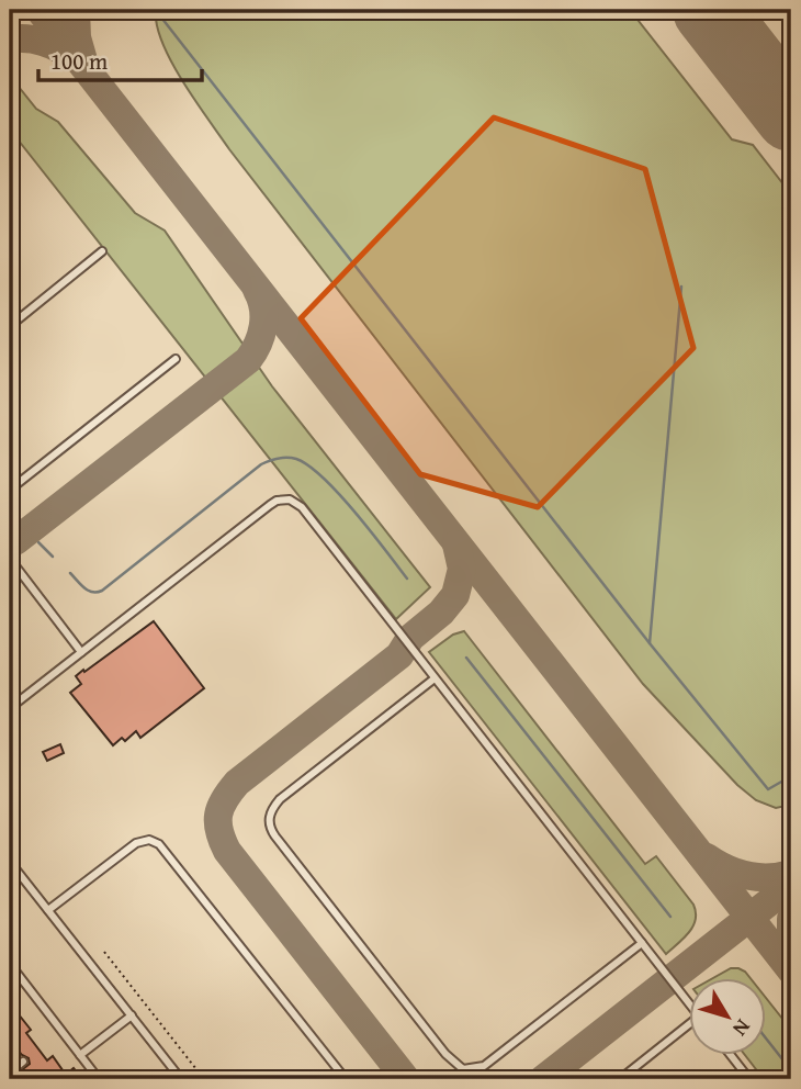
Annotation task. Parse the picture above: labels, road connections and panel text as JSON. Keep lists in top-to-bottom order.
{
  "scale_bar": "100 m",
  "north": "bottom right"
}
